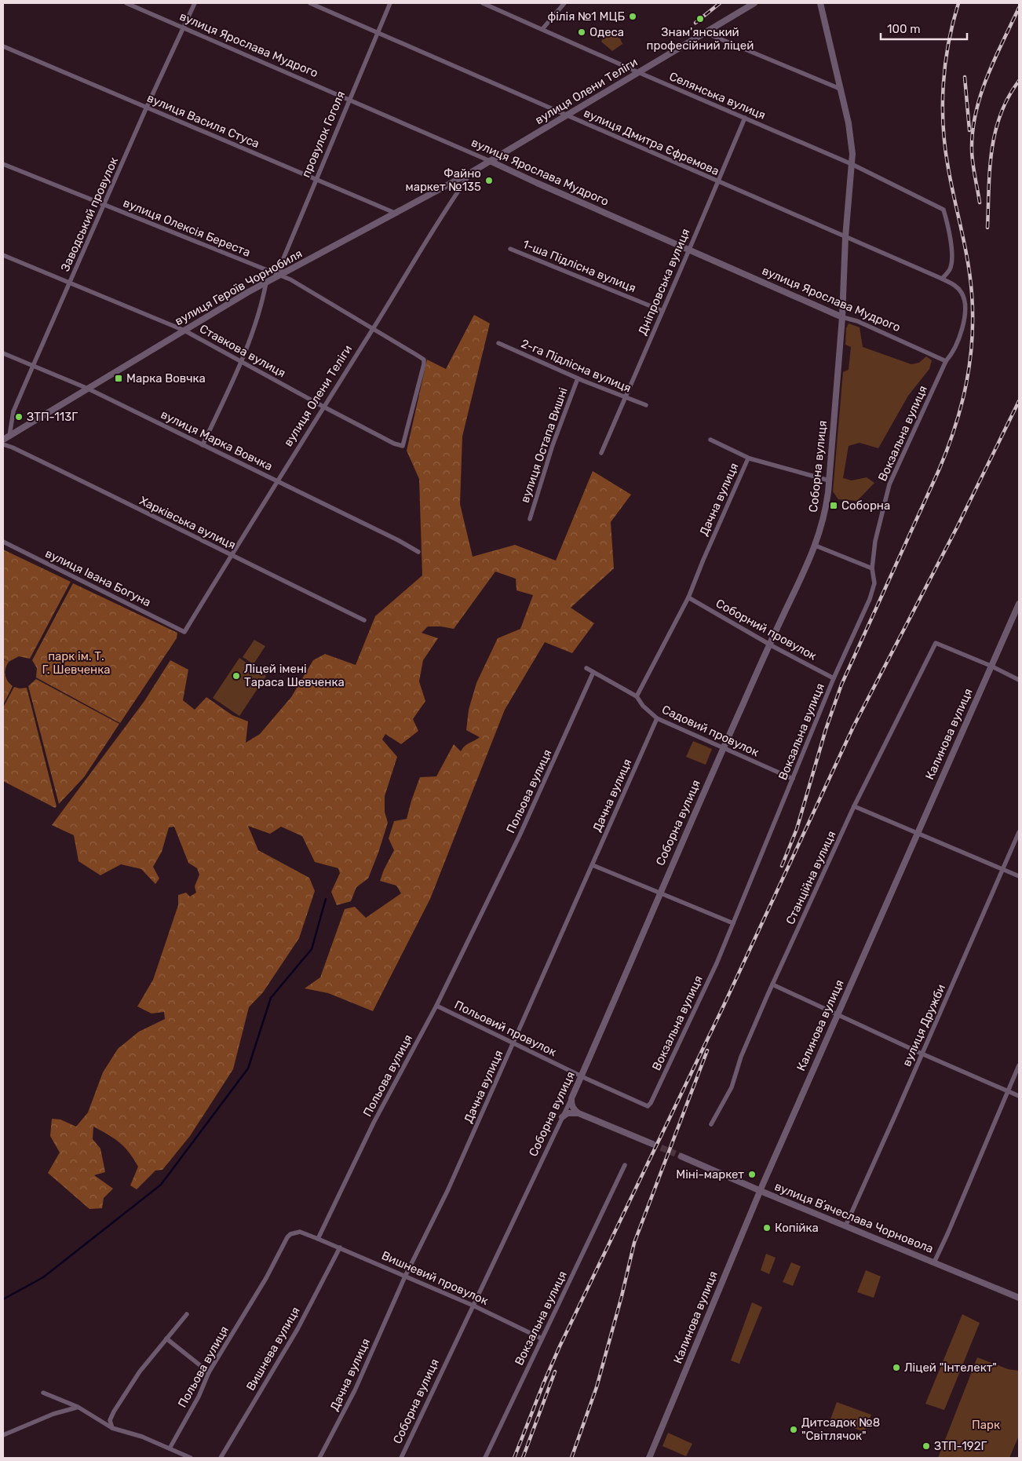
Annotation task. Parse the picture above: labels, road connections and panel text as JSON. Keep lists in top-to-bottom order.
{
  "streets": {
    "street": [
      "вулиця Ярослава Мудрого",
      "вулиця Олени Теліги",
      "Селянська вулиця",
      "вулиця Василя Стуса",
      "провулок Гоголя",
      "вулиця Дмитра Єфремова",
      "Заводський провулок",
      "вулиця Олексія Береста",
      "1-ша Підлісна вулиця",
      "Дніпровська вулиця",
      "вулиця Героїв Чорнобиля",
      "Ставкова вулиця",
      "2-га Підлісна вулиця",
      "Вокзальна вулиця",
      "вулиця Марка Вовчка",
      "вулиця Остапа Вишні",
      "Соборна вулиця",
      "Дачна вулиця",
      "Харківська вулиця",
      "вулиця Івана Богуна",
      "Соборний провулок",
      "Садовий провулок",
      "Калинова вулиця",
      "Польова вулиця",
      "Станційна вулиця",
      "вулиця Дружби",
      "Польовий провулок",
      "вулиця Вʼячеслава Чорновола",
      "Вишневий провулок",
      "Вишнева вулиця"
    ]
  },
  "crossings": [
    ["вулиця Ярослава Мудрого", "вулиця Олени Теліги"],
    ["вулиця Ярослава Мудрого", "провулок Гоголя"],
    ["вулиця Ярослава Мудрого", "Заводський провулок"],
    ["вулиця Ярослава Мудрого", "Дніпровська вулиця"],
    ["вулиця Ярослава Мудрого", "вулиця Героїв Чорнобиля"],
    ["вулиця Ярослава Мудрого", "Вокзальна вулиця"],
    ["вулиця Ярослава Мудрого", "Соборна вулиця"],
    ["вулиця Олени Теліги", "Селянська вулиця"],
    ["вулиця Олени Теліги", "вулиця Дмитра Єфремова"],
    ["вулиця Олени Теліги", "вулиця Олексія Береста"],
    ["вулиця Олени Теліги", "вулиця Героїв Чорнобиля"],
    ["вулиця Олени Теліги", "Ставкова вулиця"],
    ["вулиця Олени Теліги", "вулиця Марка Вовчка"],
    ["вулиця Олени Теліги", "Харківська вулиця"],
    ["вулиця Олени Теліги", "вулиця Івана Богуна"],
    ["Селянська вулиця", "вулиця Дмитра Єфремова"],
    ["Селянська вулиця", "Дніпровська вулиця"],
    ["Селянська вулиця", "Вокзальна вулиця"],
    ["Селянська вулиця", "Соборна вулиця"],
    ["вулиця Василя Стуса", "провулок Гоголя"],
    ["вулиця Василя Стуса", "Заводський провулок"],
    ["вулиця Василя Стуса", "вулиця Героїв Чорнобиля"],
    ["провулок Гоголя", "вулиця Дмитра Єфремова"],
    ["провулок Гоголя", "вулиця Олексія Береста"],
    ["провулок Гоголя", "вулиця Героїв Чорнобиля"],
    ["вулиця Дмитра Єфремова", "Дніпровська вулиця"],
    ["вулиця Дмитра Єфремова", "Вокзальна вулиця"],
    ["вулиця Дмитра Єфремова", "Соборна вулиця"],
    ["Заводський провулок", "вулиця Олексія Береста"],
    ["Заводський провулок", "вулиця Героїв Чорнобиля"],
    ["Заводський провулок", "Ставкова вулиця"],
    ["Заводський провулок", "вулиця Марка Вовчка"],
    ["вулиця Олексія Береста", "вулиця Героїв Чорнобиля"],
    ["вулиця Олексія Береста", "Ставкова вулиця"],
    ["1-ша Підлісна вулиця", "Дніпровська вулиця"],
    ["Дніпровська вулиця", "2-га Підлісна вулиця"],
    ["вулиця Героїв Чорнобиля", "Ставкова вулиця"],
    ["вулиця Героїв Чорнобиля", "вулиця Марка Вовчка"],
    ["2-га Підлісна вулиця", "вулиця Остапа Вишні"],
    ["Вокзальна вулиця", "Соборний провулок"],
    ["Вокзальна вулиця", "Садовий провулок"],
    ["Вокзальна вулиця", "Польовий провулок"],
    ["Вокзальна вулиця", "Вишневий провулок"],
    ["Соборна вулиця", "Соборний провулок"],
    ["Соборна вулиця", "Садовий провулок"],
    ["Соборна вулиця", "Польовий провулок"],
    ["Соборна вулиця", "Вишневий провулок"],
    ["Дачна вулиця", "Соборний провулок"],
    ["Дачна вулиця", "Садовий провулок"],
    ["Дачна вулиця", "Польовий провулок"],
    ["Дачна вулиця", "Вишневий провулок"],
    ["Садовий провулок", "Польова вулиця"],
    ["Калинова вулиця", "Станційна вулиця"],
    ["Калинова вулиця", "вулиця Вʼячеслава Чорновола"],
    ["Польова вулиця", "Польовий провулок"],
    ["Польова вулиця", "Вишневий провулок"],
    ["вулиця Дружби", "вулиця Вʼячеслава Чорновола"],
    ["Вишневий провулок", "Вишнева вулиця"]
  ],
  "parks": ["парк ім. Т. Г. Шевченка", "Парк"],
  "places": {
    "other": [
      "філія №1 МЦБ",
      "Знам'янський професійний ліцей",
      "Одеса",
      "Файно маркет №135",
      "ЗТП-113Г",
      "Ліцей імені Тараса Шевченка",
      "Міні-маркет",
      "Копійка",
      "Ліцей \"Інтелект\"",
      "Дитсадок №8 \"Світлячок\"",
      "ЗТП-192Г"
    ],
    "transit": ["Марка Вовчка", "Соборна"]
  },
  "scale_bar": "100 m"
}
